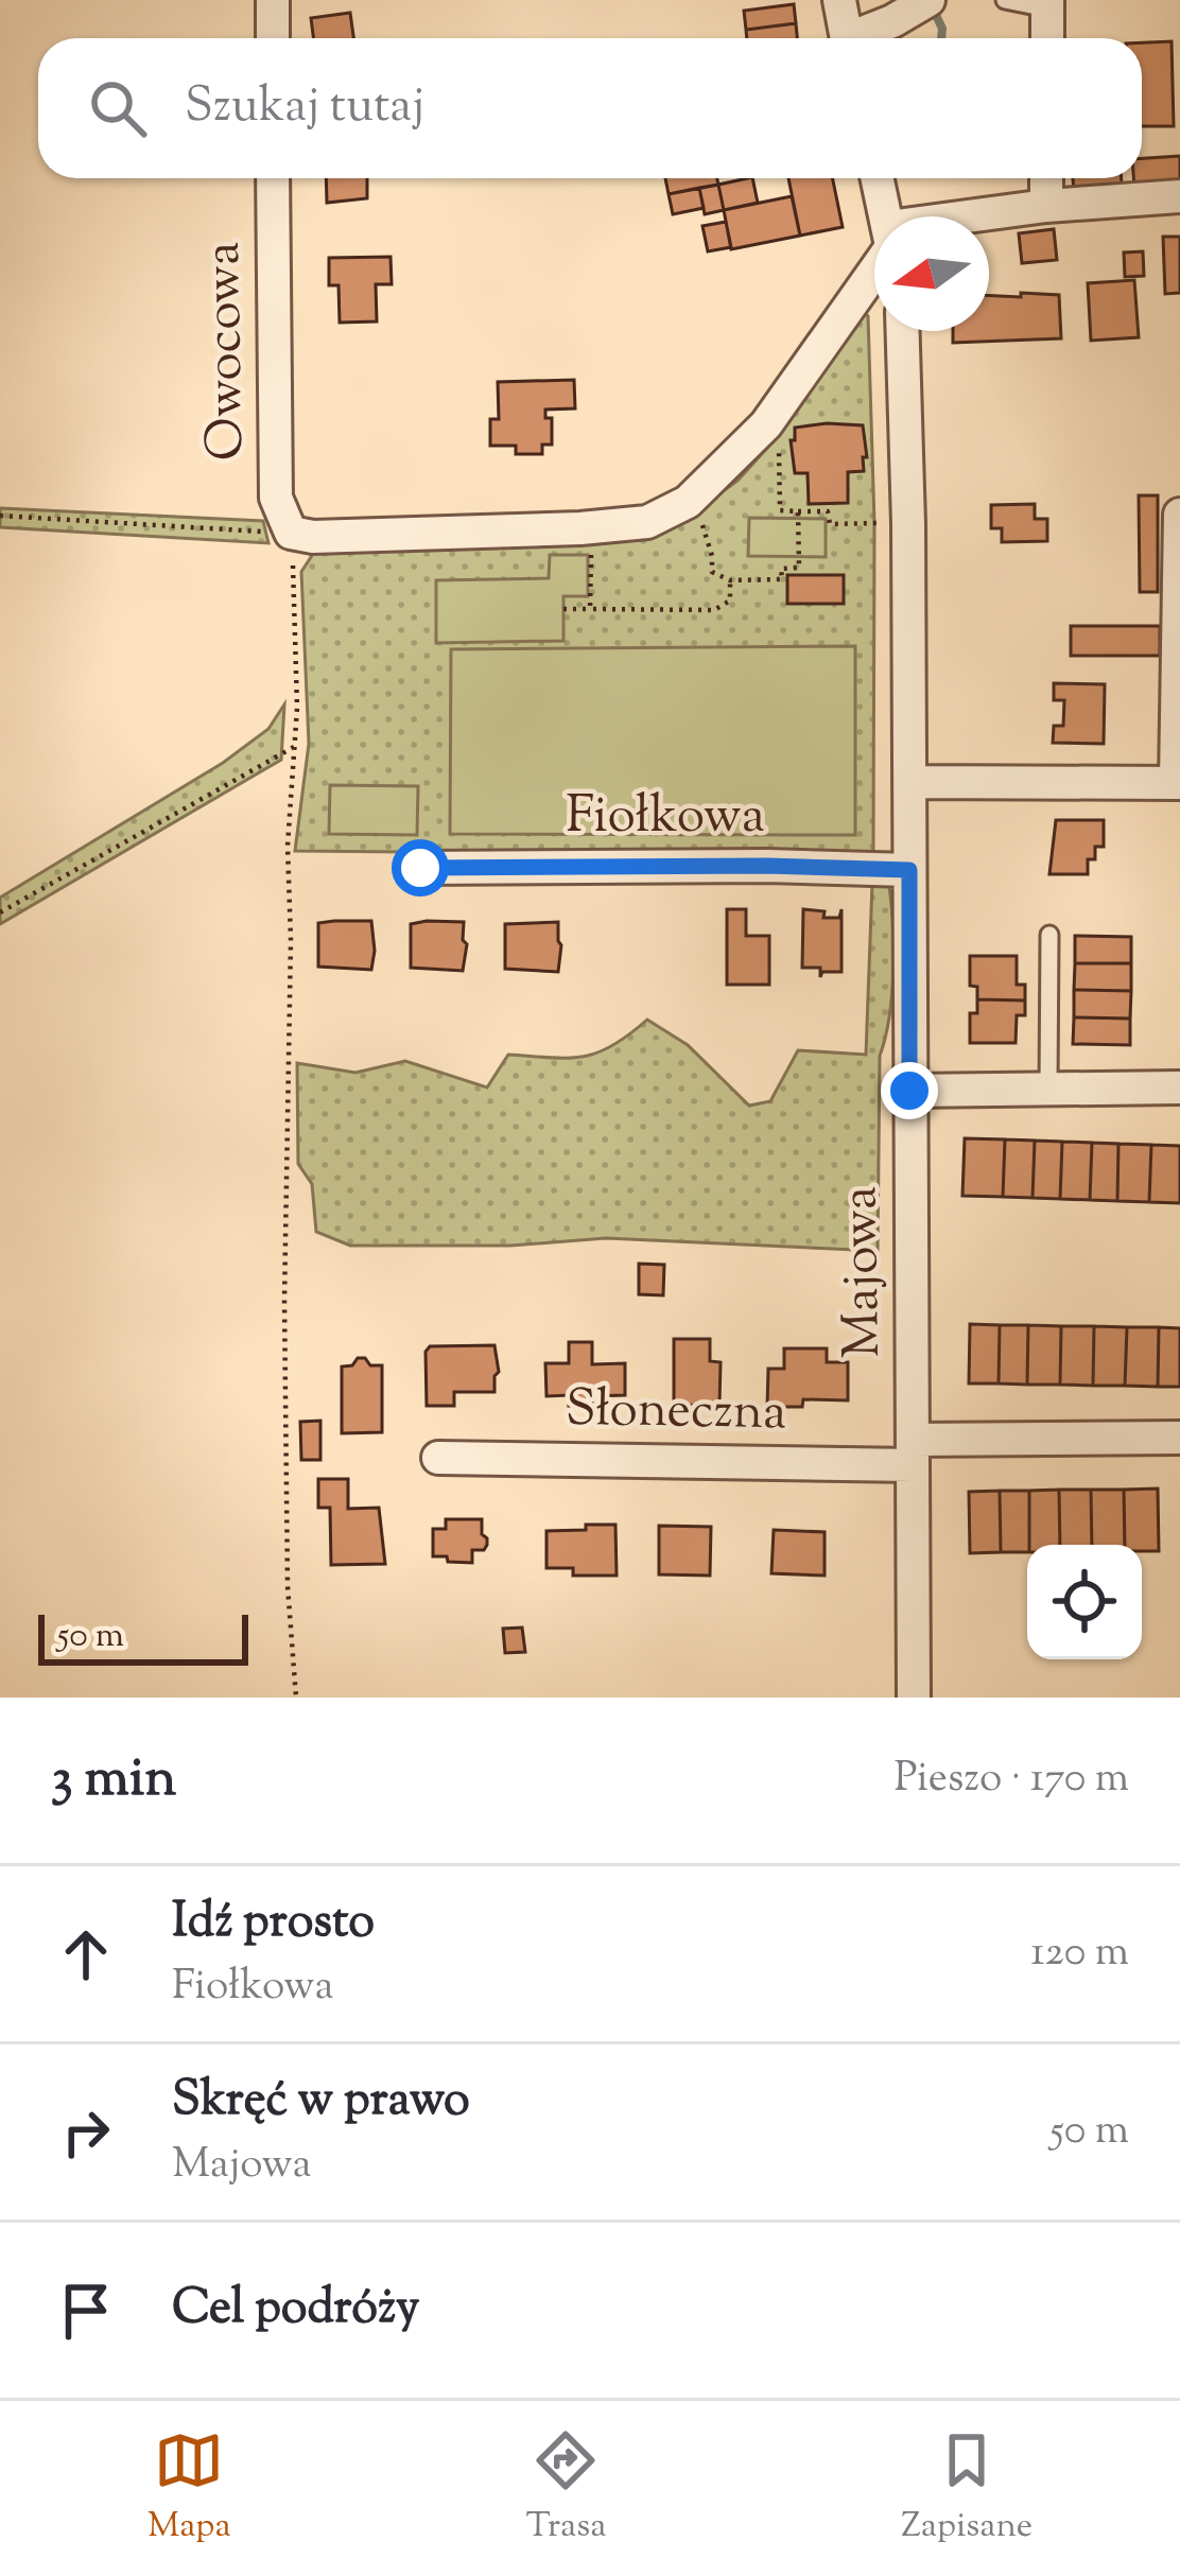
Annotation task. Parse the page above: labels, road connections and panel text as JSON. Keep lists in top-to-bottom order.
{
  "streets": {
    "street": [
      "Owocowa",
      "Fiołkowa",
      "Majowa",
      "Słoneczna"
    ]
  },
  "crossings": [
    ["Fiołkowa", "Majowa"],
    ["Majowa", "Słoneczna"]
  ],
  "scale_bar": "50 m",
  "north": "left",
  "page": {
    "search": "Szukaj tutaj",
    "scale": "50 m",
    "heading": ["3 min", "Pieszo · 170 m"],
    "list": [
      ["Idź prosto", "Fiołkowa", "120 m"],
      ["Skręć w prawo", "Majowa", "50 m"],
      "Cel podróży"
    ],
    "nav": ["Mapa", "Trasa", "Zapisane"]
  }
}
